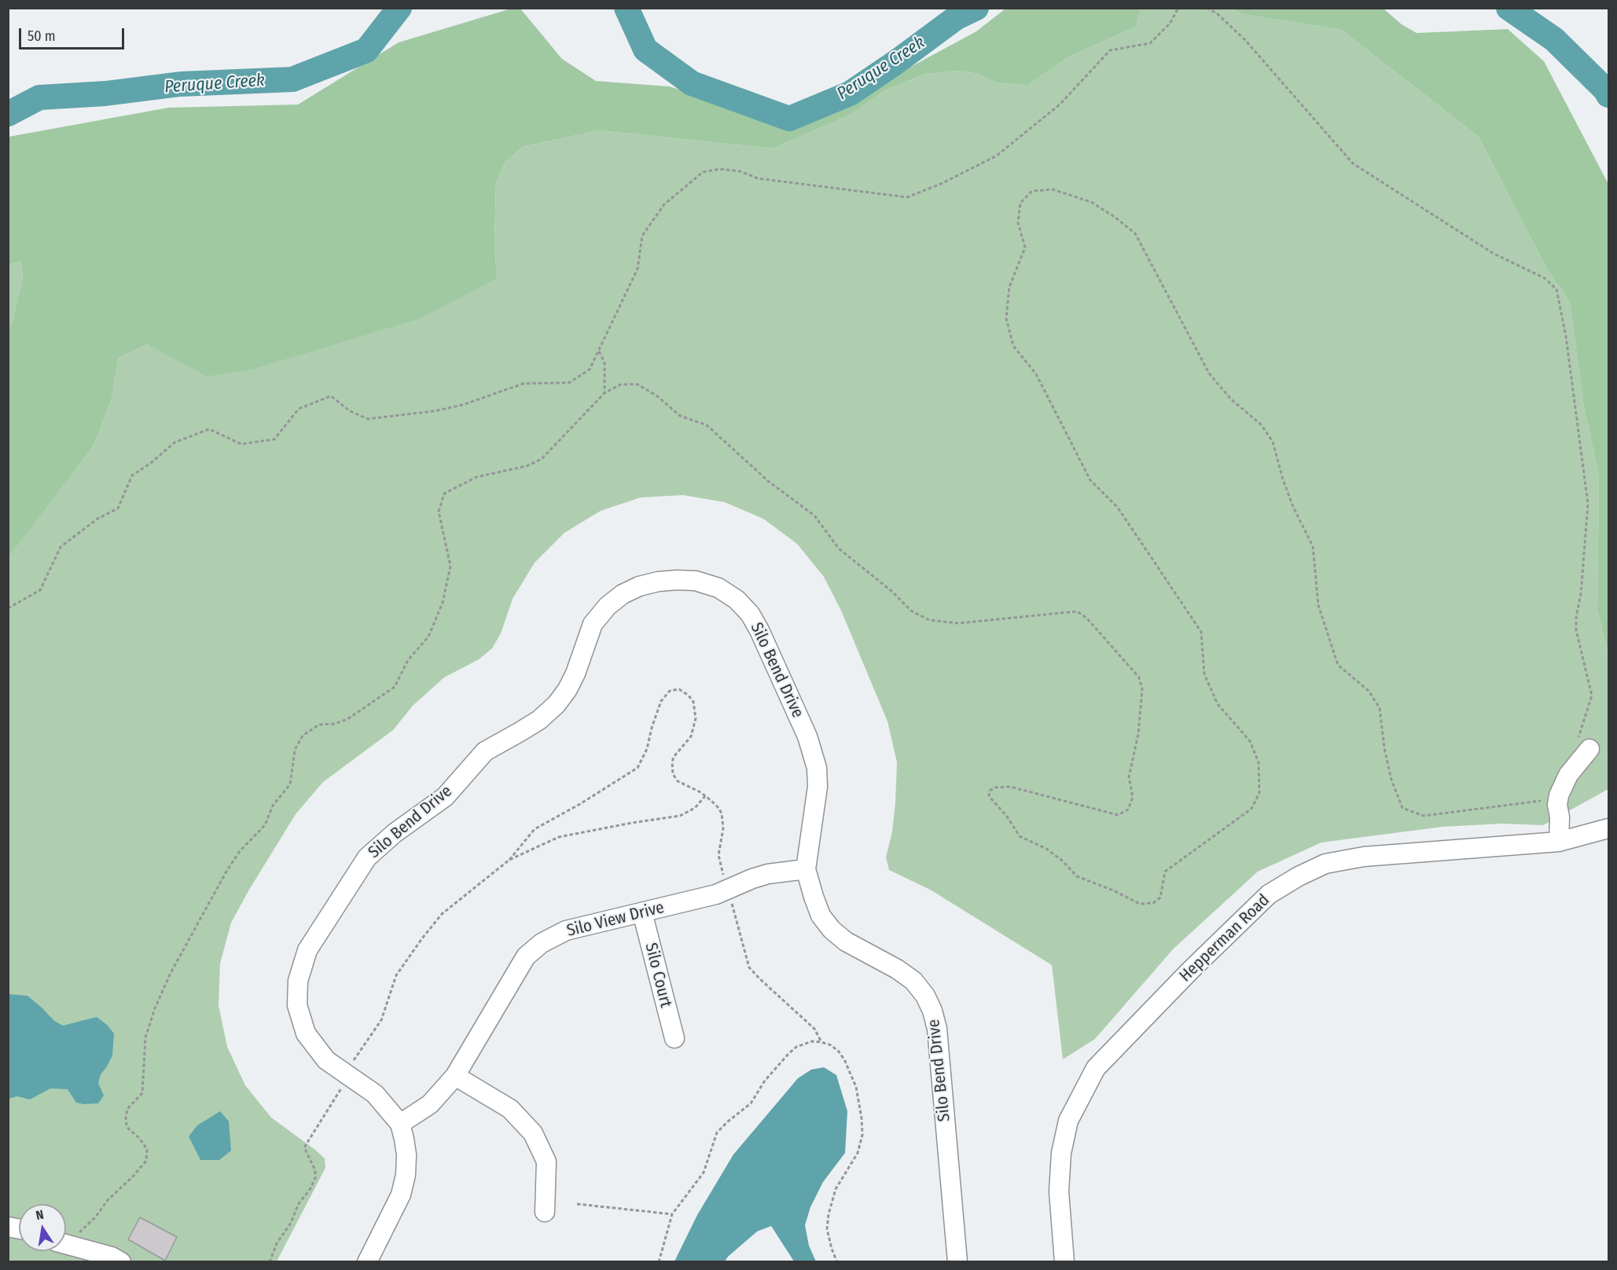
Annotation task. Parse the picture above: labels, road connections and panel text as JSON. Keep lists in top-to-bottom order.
{
  "streets": {
    "street": [
      "Silo Bend Drive",
      "Silo View Drive",
      "Hepperman Road",
      "Silo Court"
    ]
  },
  "crossings": [
    ["Silo Bend Drive", "Silo View Drive"],
    ["Silo View Drive", "Silo Court"]
  ],
  "water": ["Peruque Creek"],
  "scale_bar": "50 m",
  "north": "top"
}
